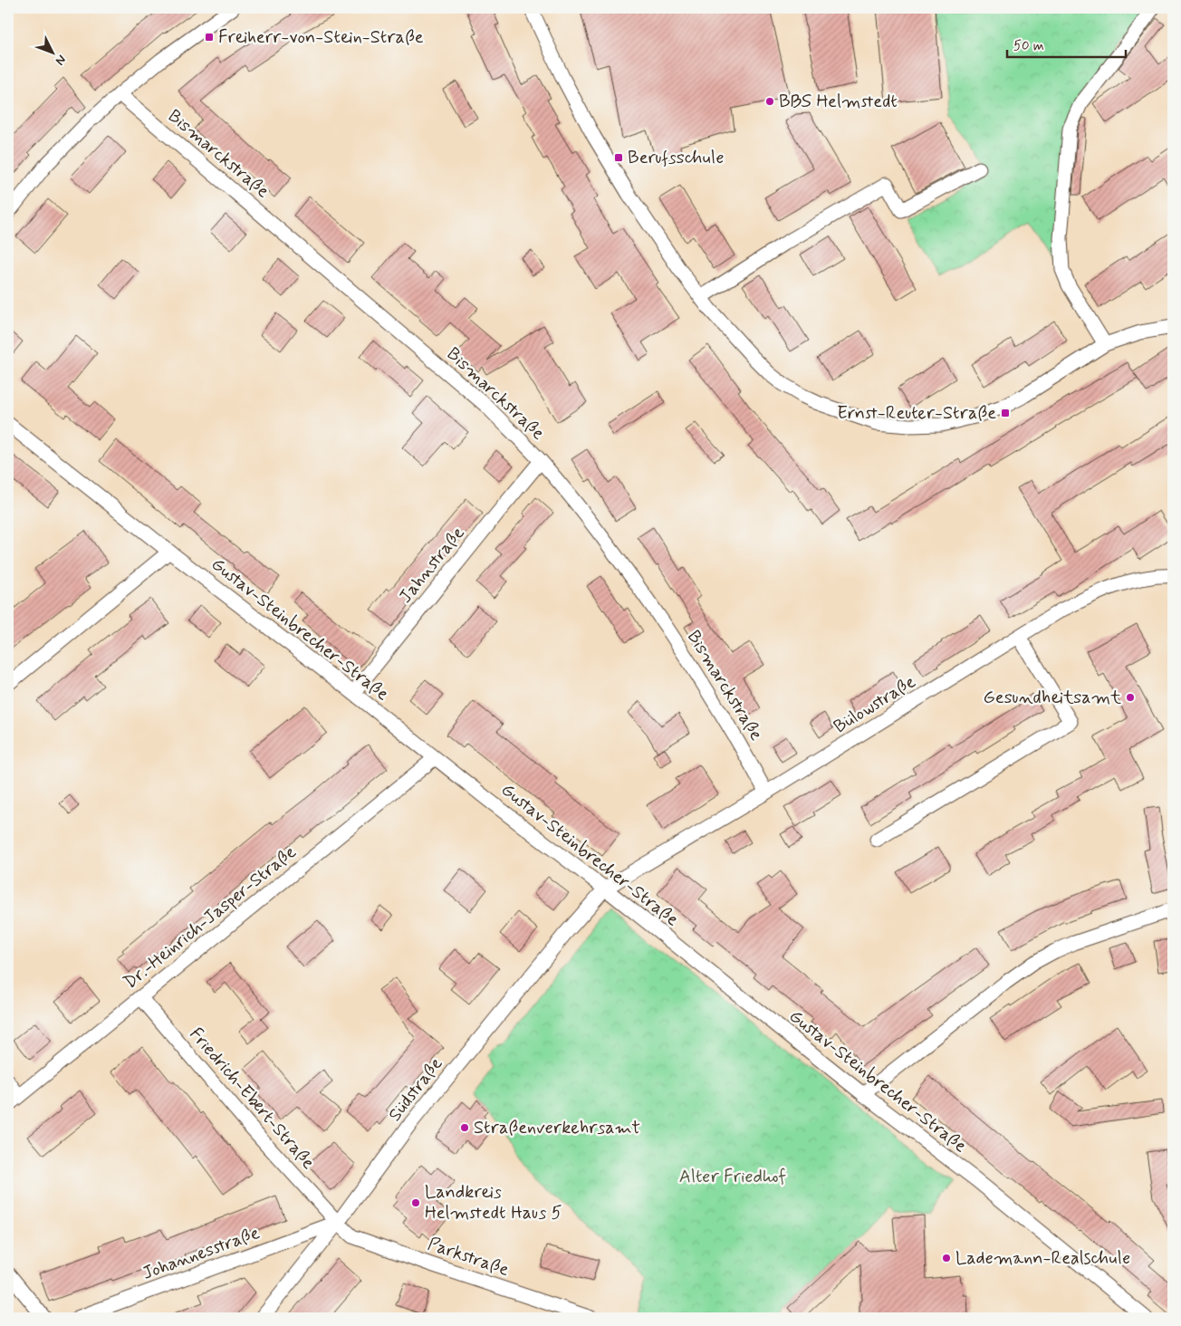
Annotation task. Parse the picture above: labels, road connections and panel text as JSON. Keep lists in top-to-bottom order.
{
  "streets": {
    "street": [
      "Bismarckstraße",
      "Jahnstraße",
      "Gustav-Steinbrecher-Straße",
      "Bülowstraße",
      "Dr.-Heinrich-Jasper-Straße",
      "Südstraße",
      "Friedrich-Ebert-Straße",
      "Johannesstraße",
      "Parkstraße"
    ]
  },
  "crossings": [
    ["Bismarckstraße", "Jahnstraße"],
    ["Bismarckstraße", "Bülowstraße"],
    ["Jahnstraße", "Gustav-Steinbrecher-Straße"],
    ["Gustav-Steinbrecher-Straße", "Bülowstraße"],
    ["Gustav-Steinbrecher-Straße", "Dr.-Heinrich-Jasper-Straße"],
    ["Gustav-Steinbrecher-Straße", "Südstraße"],
    ["Bülowstraße", "Südstraße"],
    ["Dr.-Heinrich-Jasper-Straße", "Friedrich-Ebert-Straße"],
    ["Südstraße", "Friedrich-Ebert-Straße"],
    ["Südstraße", "Johannesstraße"],
    ["Südstraße", "Parkstraße"],
    ["Friedrich-Ebert-Straße", "Johannesstraße"],
    ["Friedrich-Ebert-Straße", "Parkstraße"],
    ["Johannesstraße", "Parkstraße"]
  ],
  "parks": ["Alter Friedhof"],
  "places": {
    "transit": ["Freiherr-von-Stein-Straße", "Berufsschule", "Ernst-Reuter-Straße"],
    "other": [
      "BBS Helmstedt",
      "Gesundheitsamt",
      "Straßenverkehrsamt",
      "Landkreis Helmstedt Haus 5",
      "Lademann-Realschule"
    ]
  },
  "scale_bar": "50 m",
  "north": "bottom right"
}
